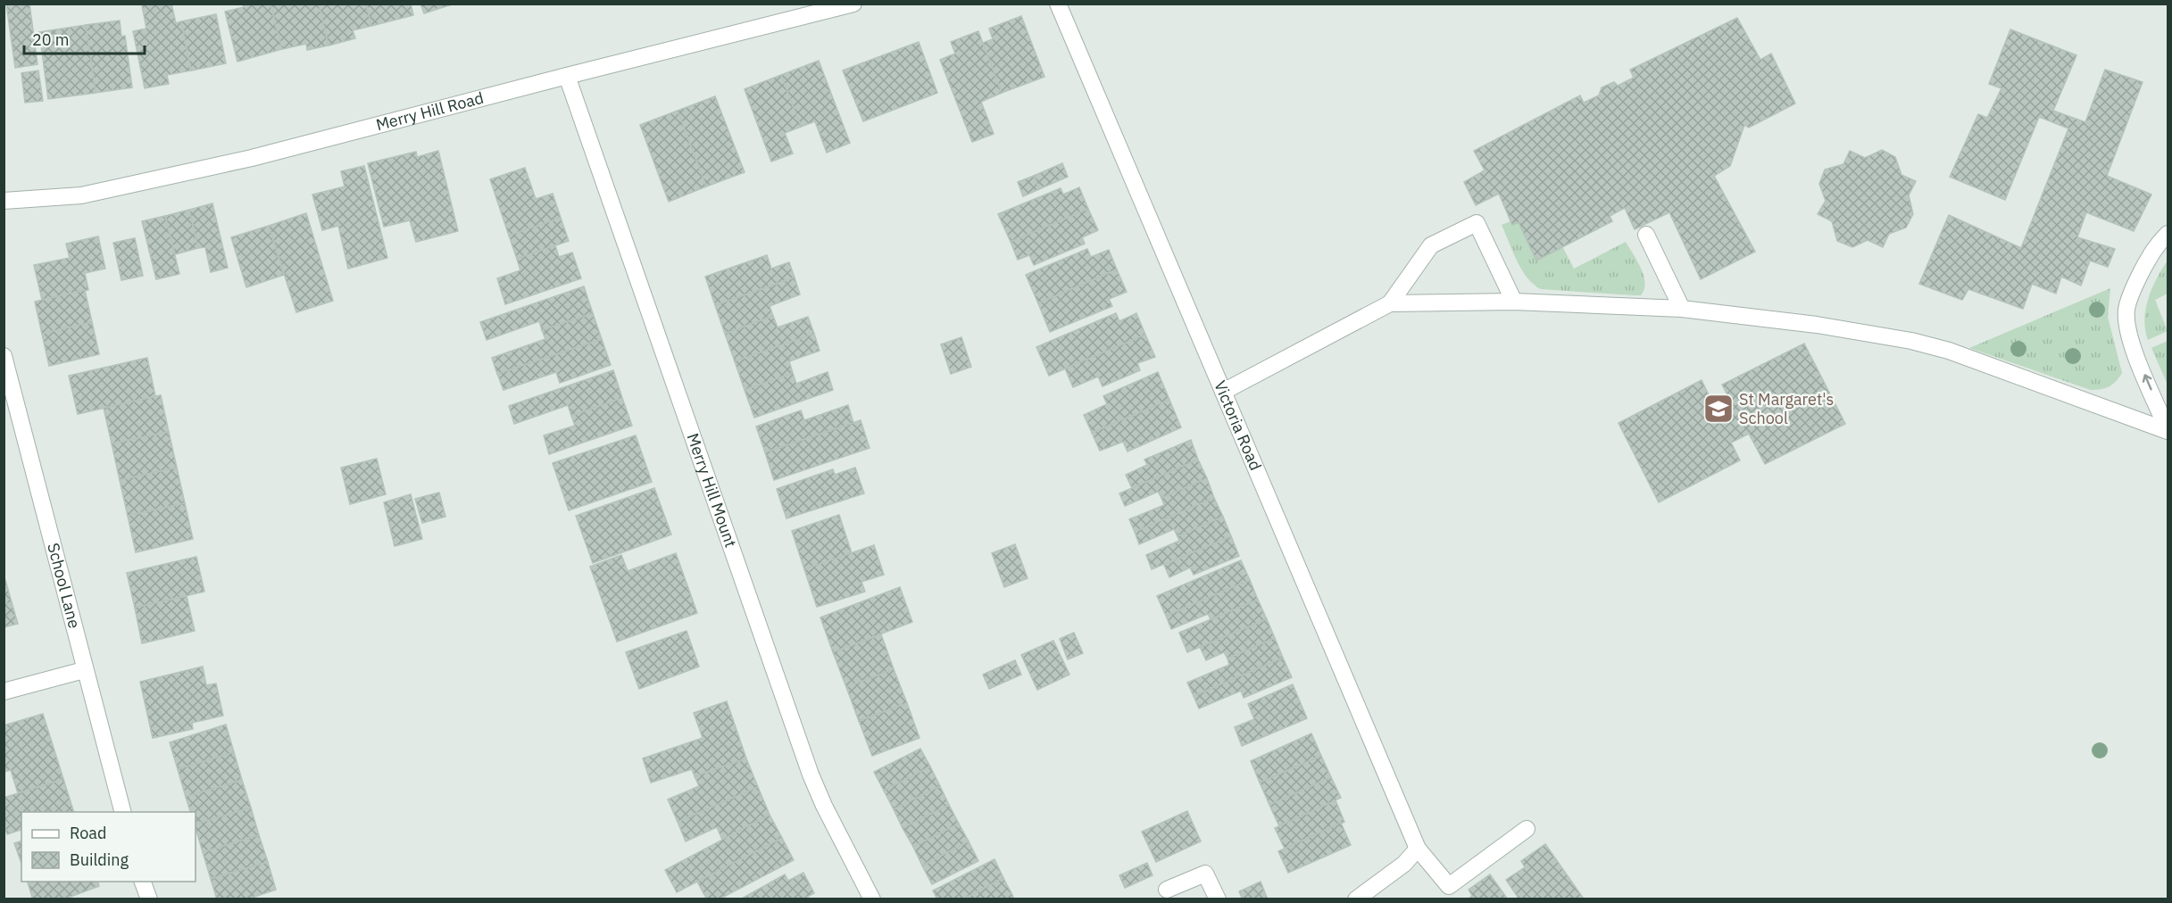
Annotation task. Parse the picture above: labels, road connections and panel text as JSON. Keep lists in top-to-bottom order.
{
  "streets": {
    "street": [
      "Merry Hill Road",
      "Victoria Road",
      "Merry Hill Mount",
      "School Lane"
    ]
  },
  "crossings": [
    ["Merry Hill Road", "Merry Hill Mount"]
  ],
  "places": {
    "school or university": ["St Margaret's School"]
  },
  "legend": ["Road", "Building"],
  "scale_bar": "20 m"
}
